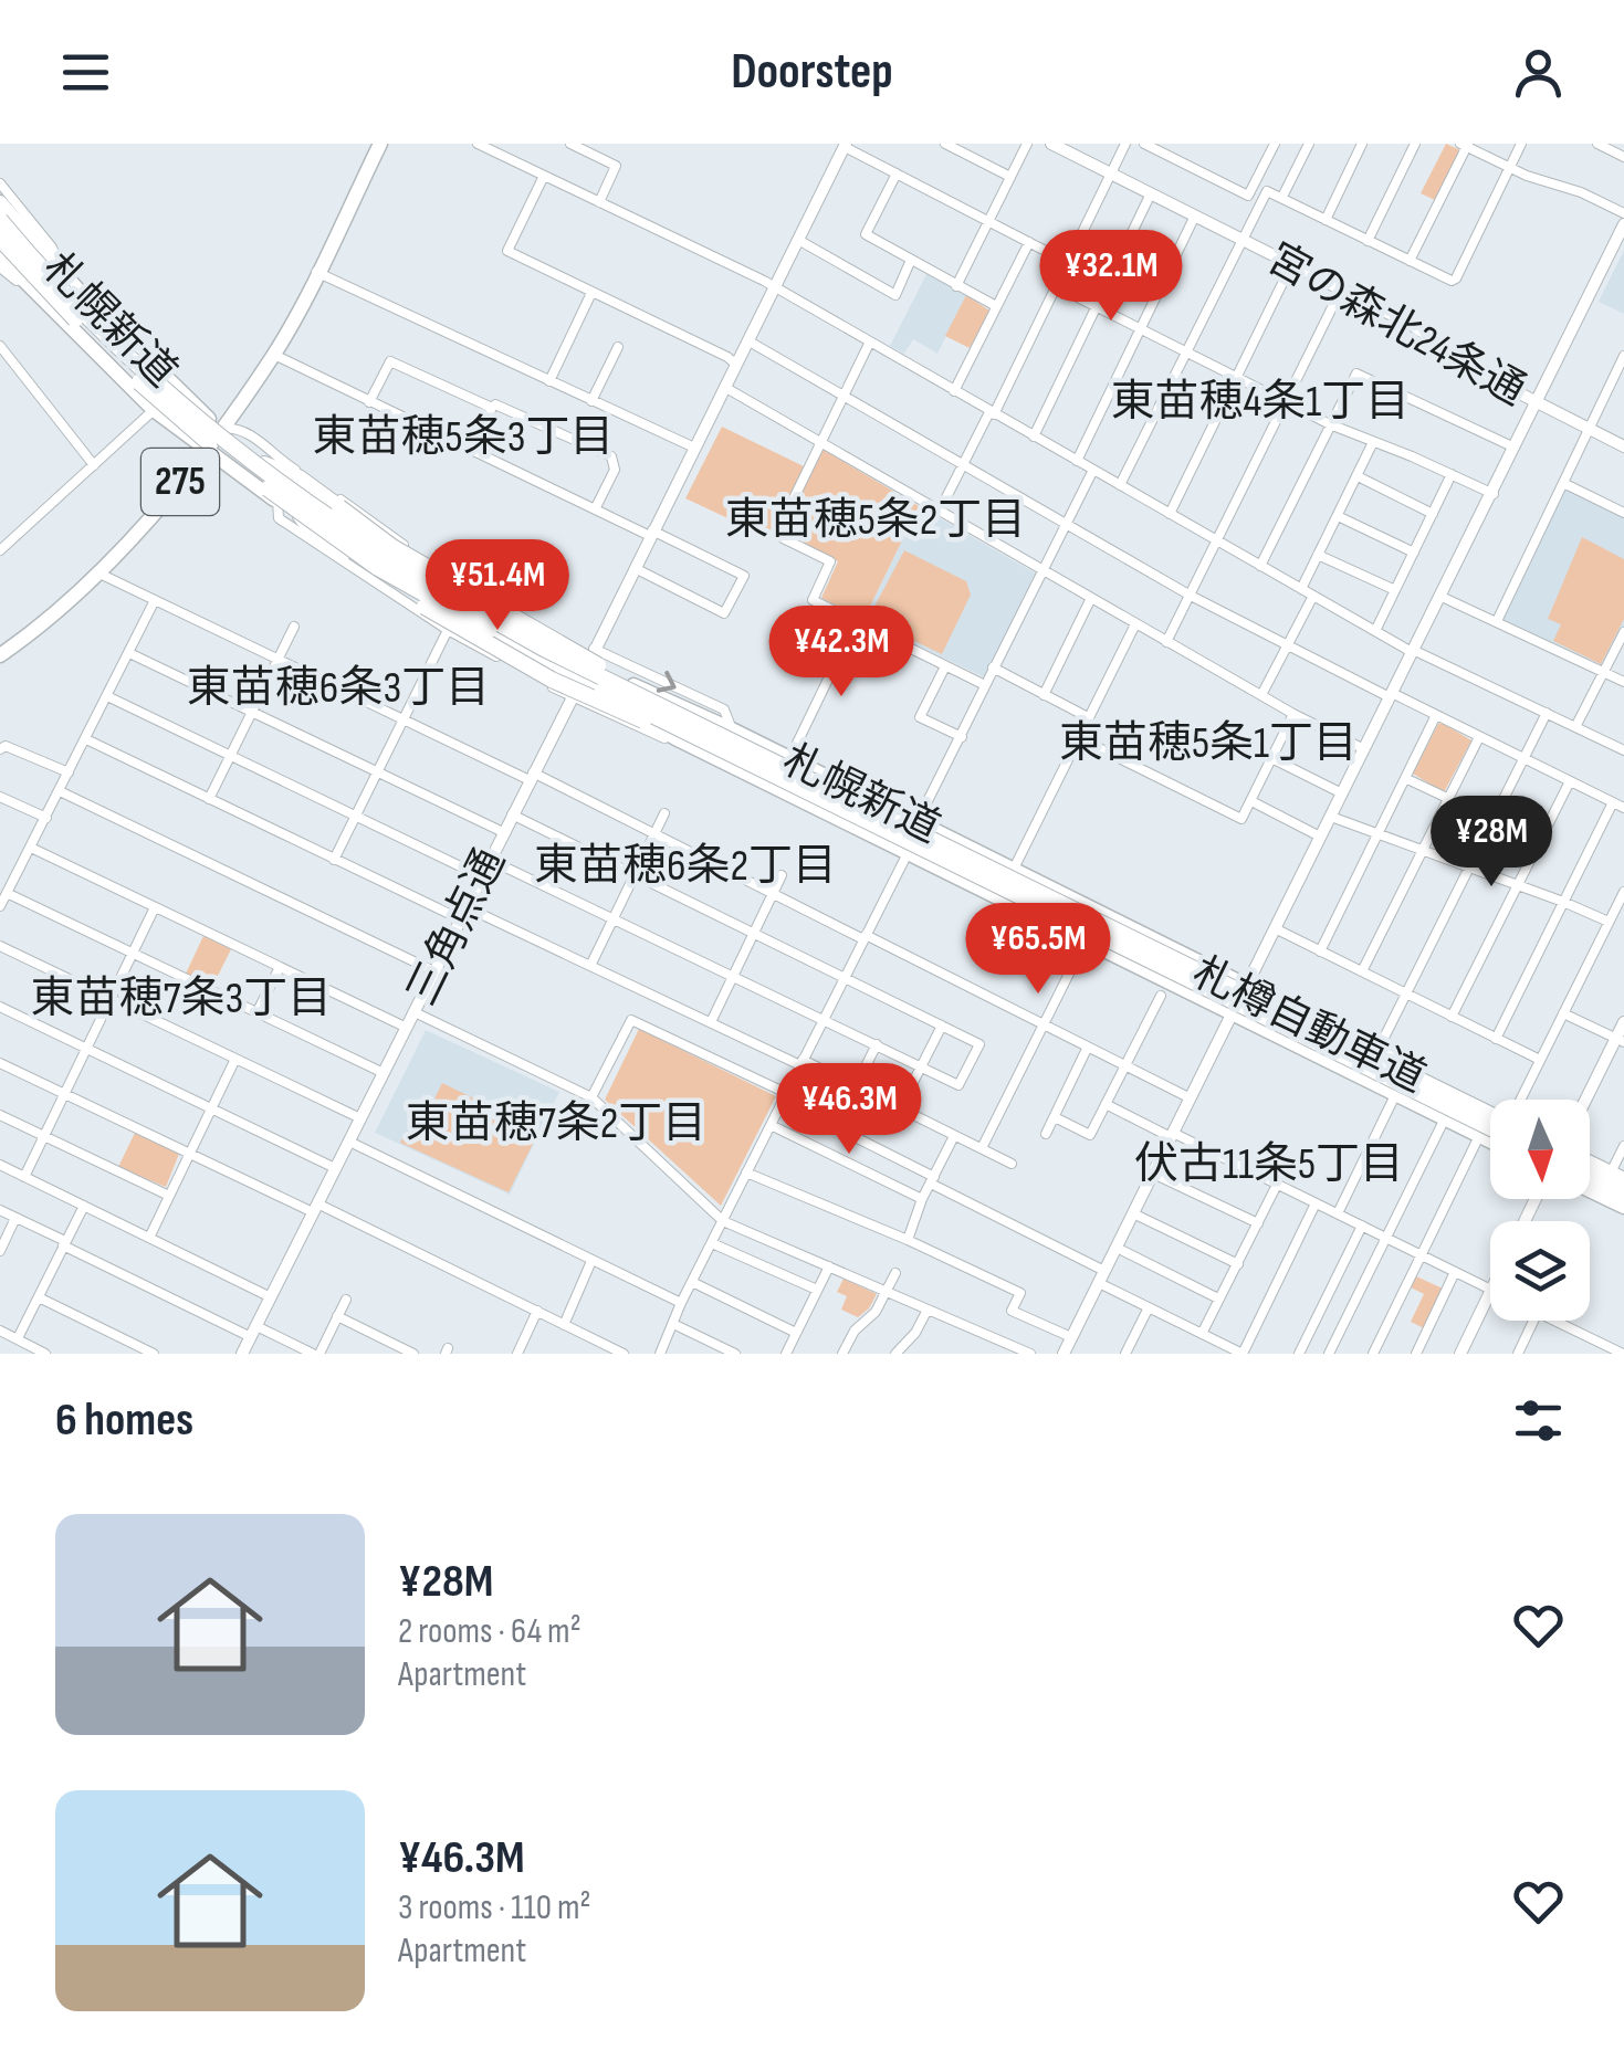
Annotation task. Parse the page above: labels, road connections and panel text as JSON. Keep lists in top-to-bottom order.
{
  "streets": {
    "highway": ["札幌新道", "275", "札樽自動車道"],
    "street": ["宮の森北24条通", "三角点通"]
  },
  "crossings": [
    ["札幌新道", "275"],
    ["札幌新道", "三角点通"],
    ["札幌新道", "札樽自動車道"]
  ],
  "districts": [
    "東苗穂4条1丁目",
    "東苗穂5条3丁目",
    "東苗穂5条2丁目",
    "東苗穂6条3丁目",
    "東苗穂5条1丁目",
    "東苗穂6条2丁目",
    "東苗穂7条3丁目",
    "東苗穂7条2丁目",
    "伏古11条5丁目"
  ],
  "north": "bottom",
  "page": {
    "header": "Doorstep",
    "price": [
      "¥32.1M",
      "¥51.4M",
      "¥42.3M",
      "¥28M",
      "¥65.5M",
      "¥46.3M"
    ],
    "heading": "6 homes",
    "list": [
      {
        "name": "¥28M",
        "note": "2 rooms · 64 m² · Apartment"
      },
      {
        "name": "¥46.3M",
        "note": "3 rooms · 110 m² · Apartment"
      }
    ]
  }
}
